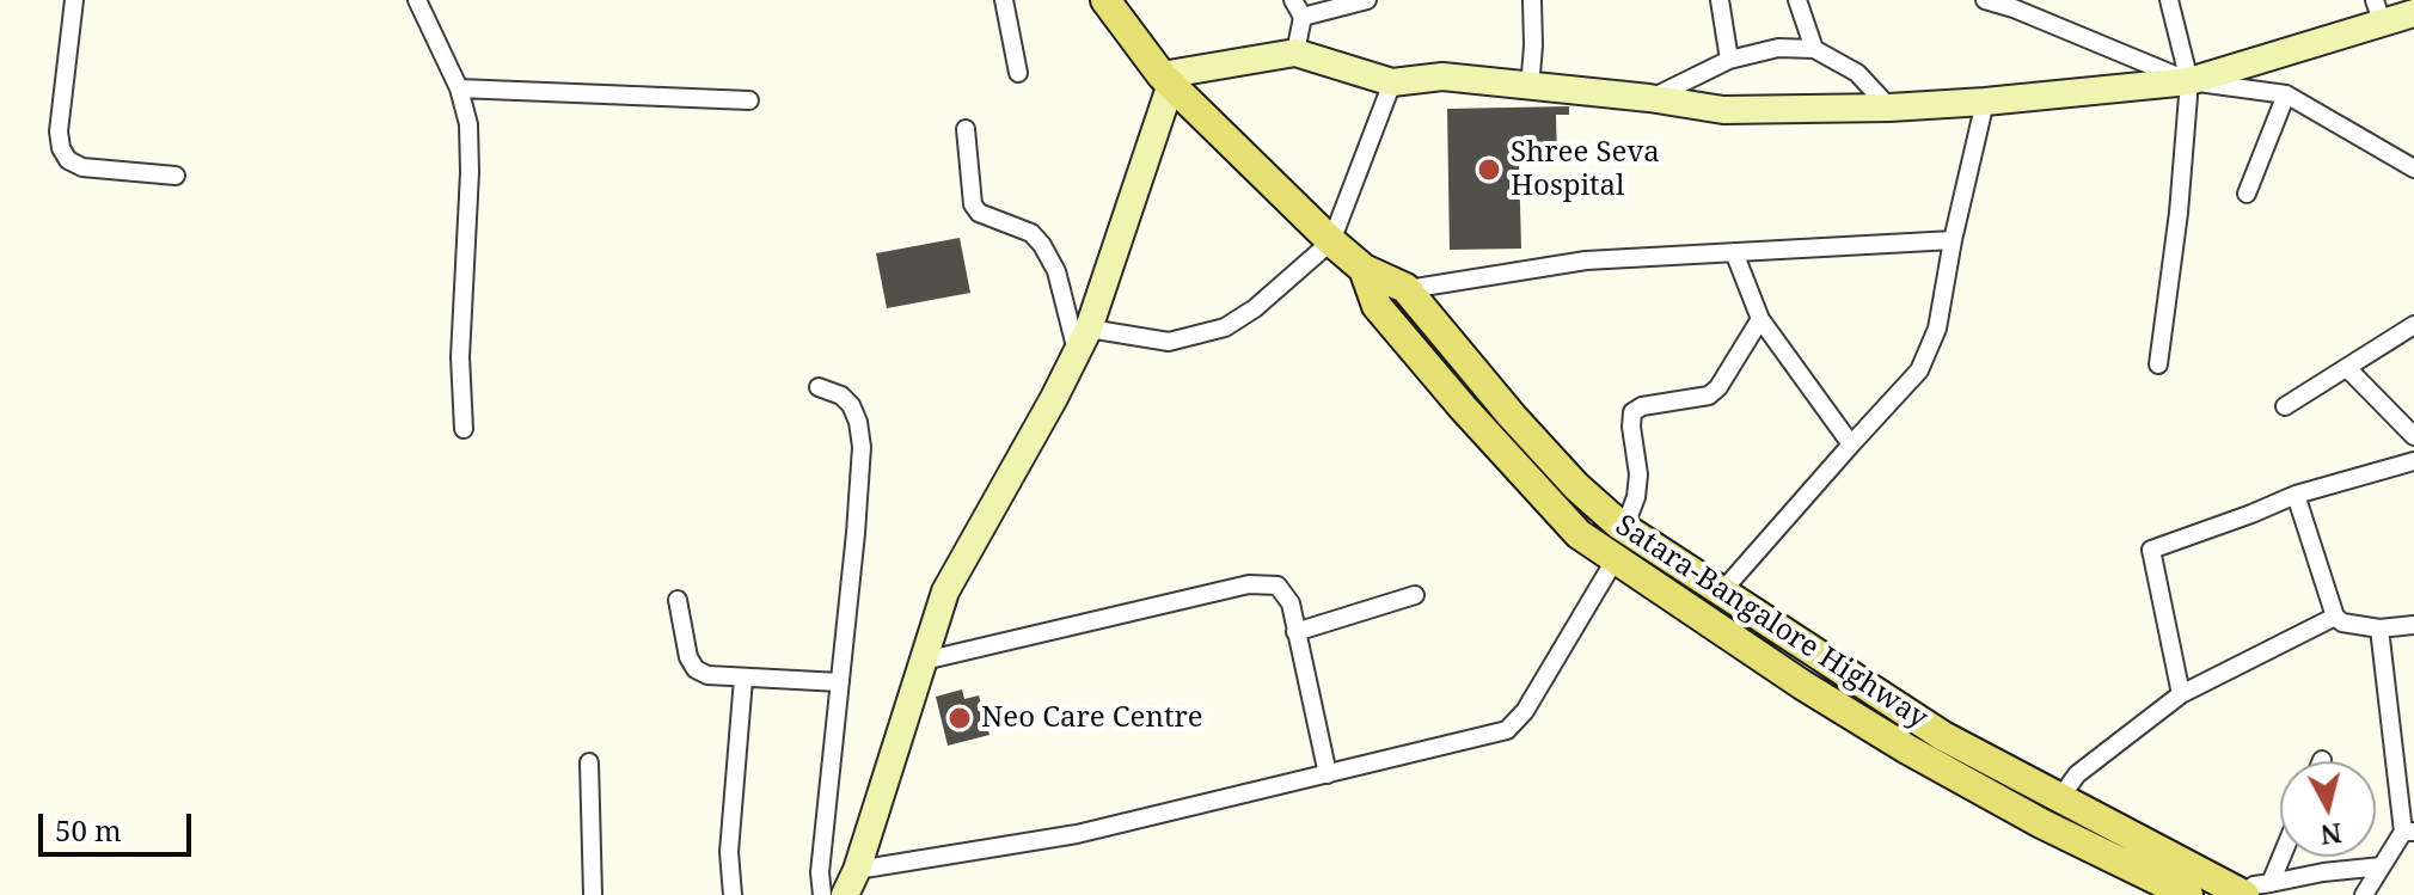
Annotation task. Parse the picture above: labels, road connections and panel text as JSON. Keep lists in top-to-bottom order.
{
  "streets": {
    "main road": ["Satara-Bangalore Highway"]
  },
  "places": ["Shree Seva Hospital", "Neo Care Centre"],
  "scale_bar": "50 m",
  "north": "bottom"
}
